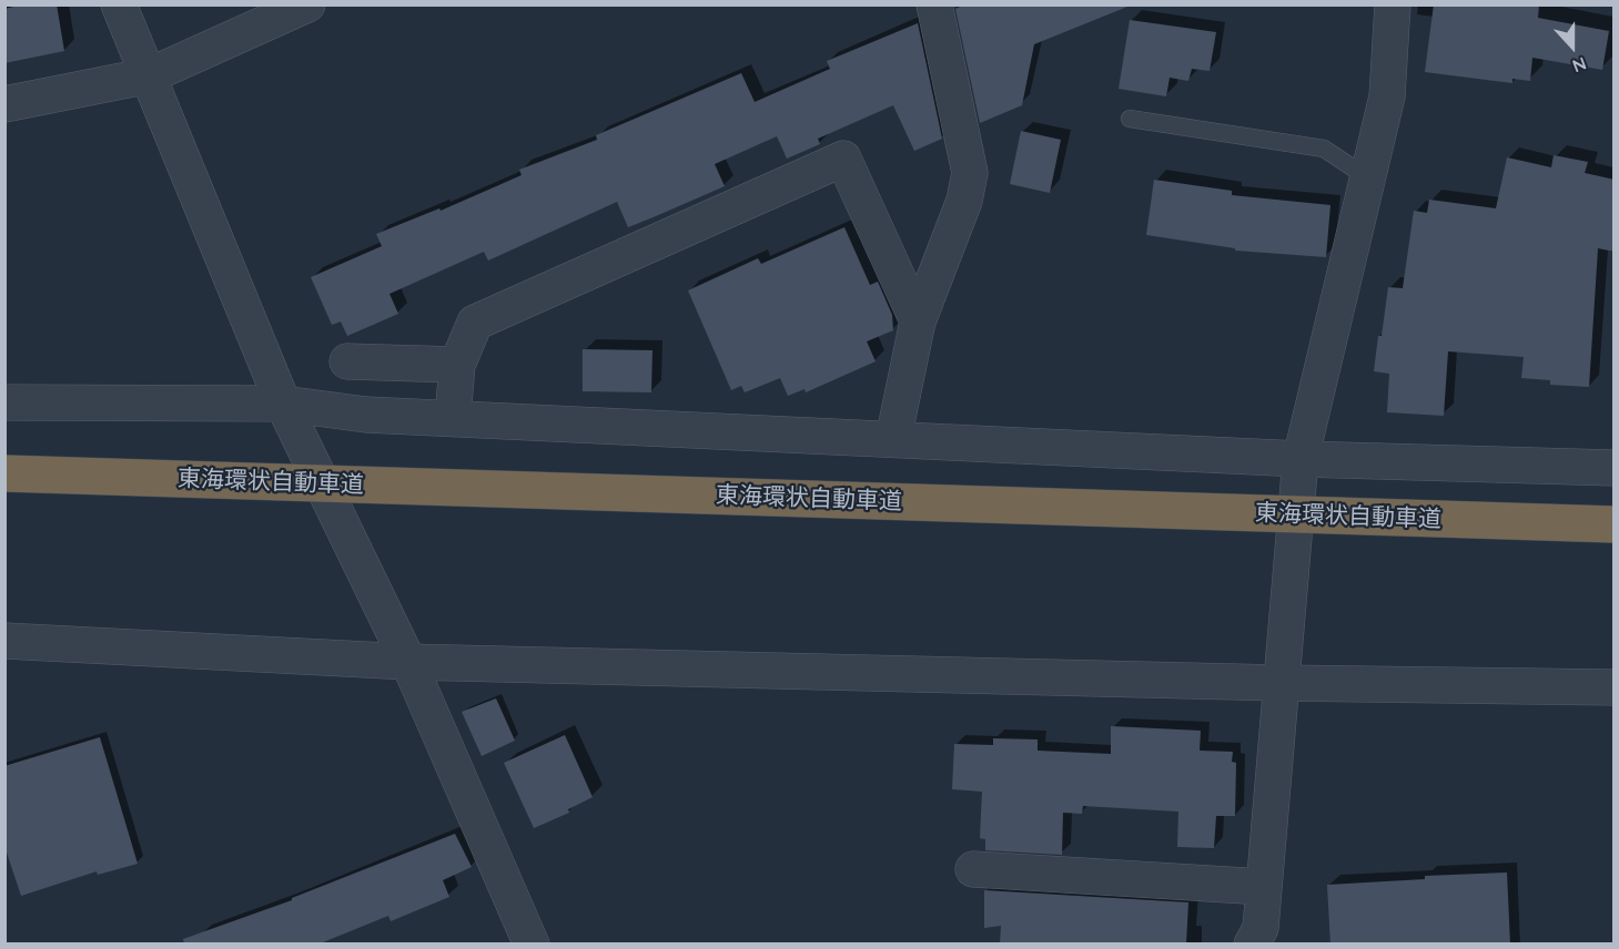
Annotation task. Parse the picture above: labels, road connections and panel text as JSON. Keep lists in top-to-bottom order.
{
  "streets": {
    "highway": ["東海環状自動車道"]
  },
  "north": "bottom"
}
